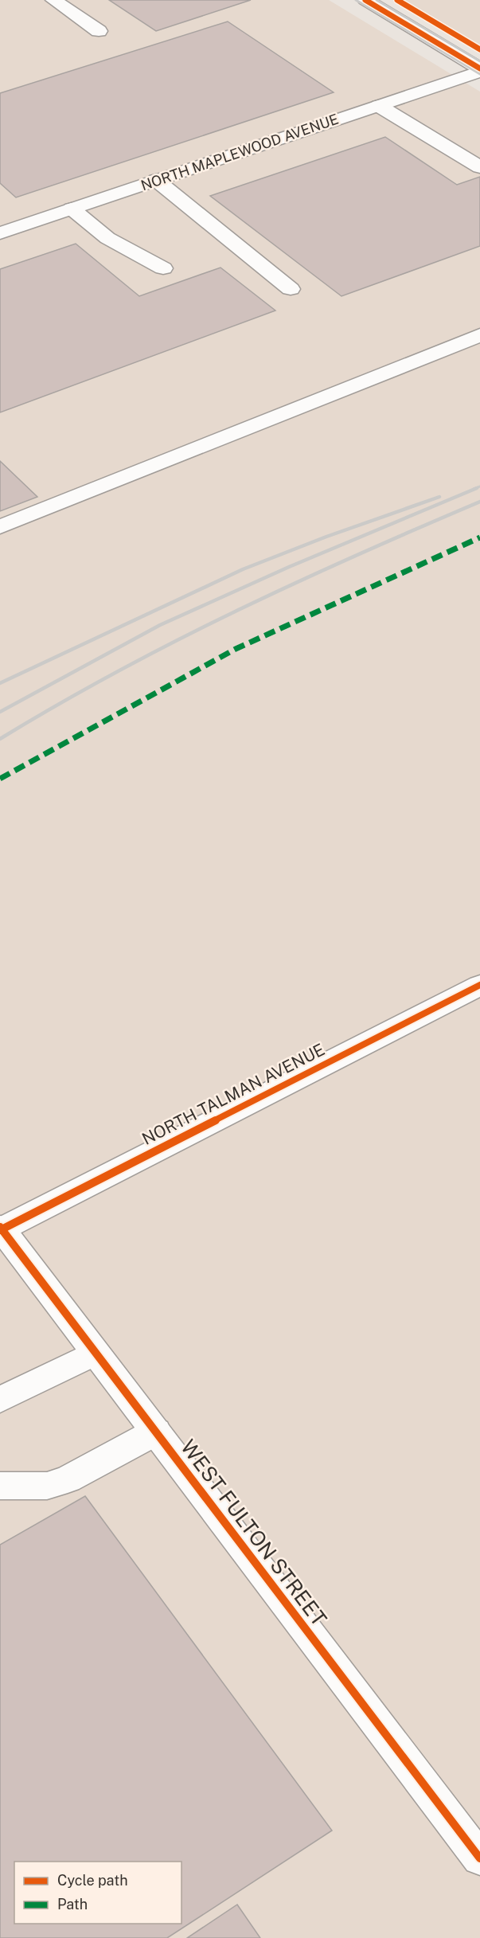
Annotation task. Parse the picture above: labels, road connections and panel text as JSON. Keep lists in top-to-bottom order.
{
  "streets": {
    "street": ["NORTH MAPLEWOOD AVENUE", "NORTH TALMAN AVENUE", "WEST FULTON STREET"]
  },
  "crossings": [
    ["NORTH TALMAN AVENUE", "WEST FULTON STREET"]
  ],
  "legend": ["Cycle path", "Path"]
}
